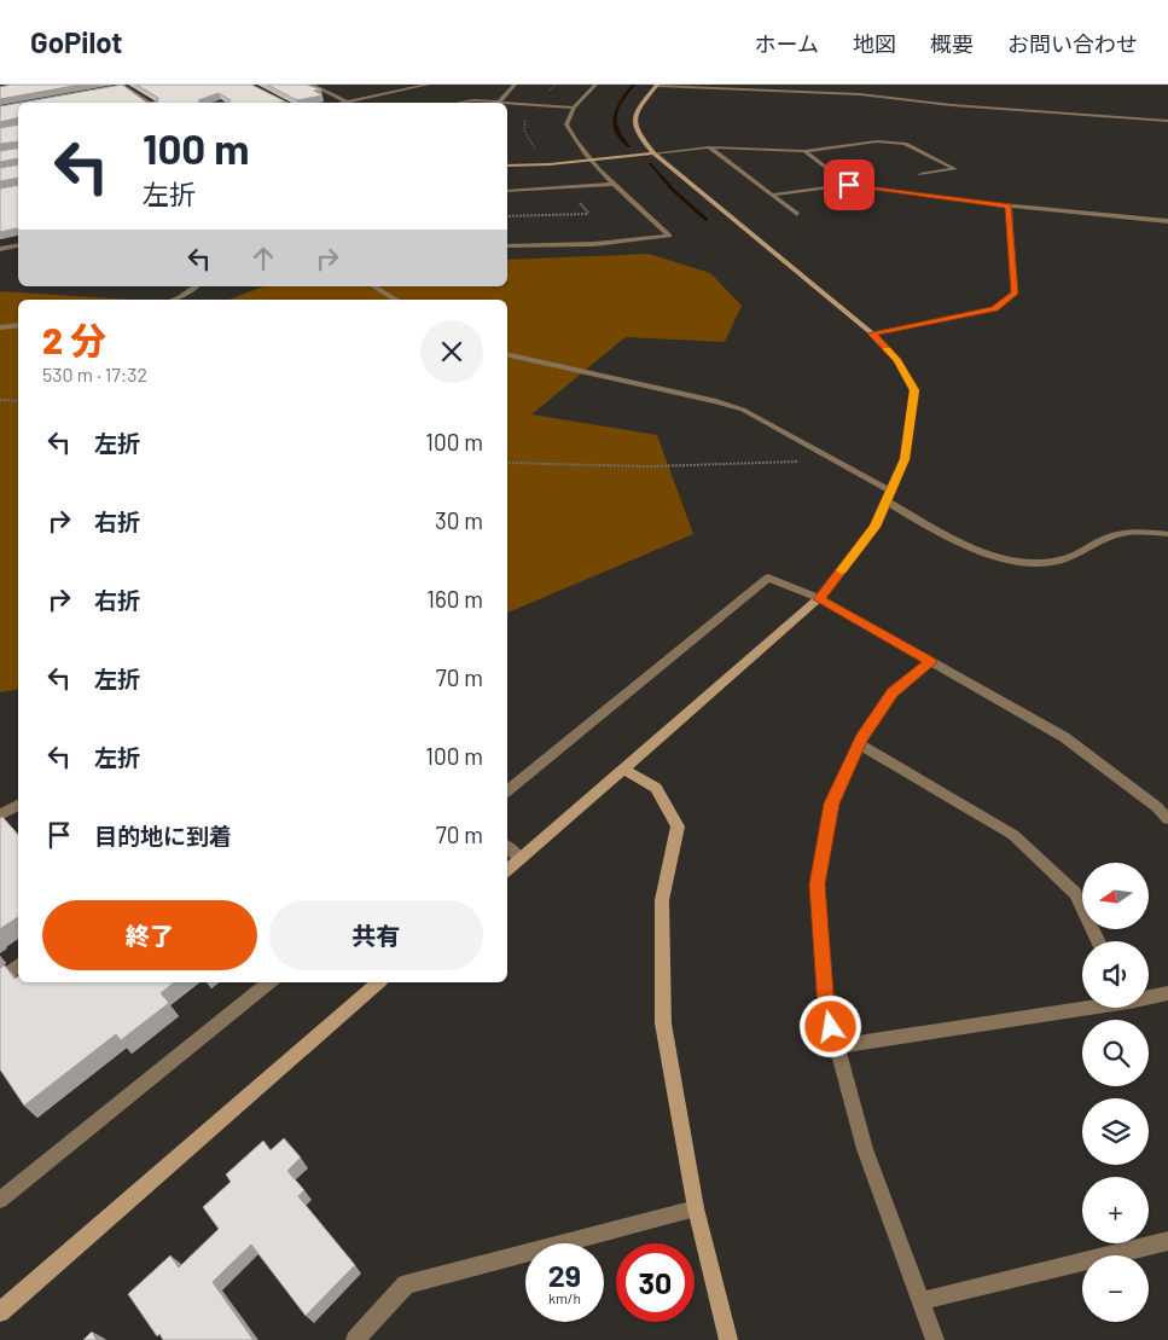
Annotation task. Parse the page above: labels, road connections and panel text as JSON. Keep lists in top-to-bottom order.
{
  "north": "left",
  "page": {
    "header": "GoPilot",
    "nav": [
      "ホーム",
      "地図",
      "概要",
      "お問い合わせ"
    ],
    "turn": ["100 m", "左折"],
    "heading": ["2 分", "530 m · 17:32"],
    "list": [
      {
        "name": "左折",
        "value": "100 m"
      },
      {
        "name": "右折",
        "value": "30 m"
      },
      {
        "name": "右折",
        "value": "160 m"
      },
      {
        "name": "左折",
        "value": "70 m"
      },
      {
        "name": "左折",
        "value": "100 m"
      },
      {
        "name": "目的地に到着",
        "value": "70 m"
      }
    ],
    "map_buttons": ["+", "−"],
    "buttons": ["終了", "共有"],
    "speed": "29 km/h",
    "limit": "30"
  }
}
